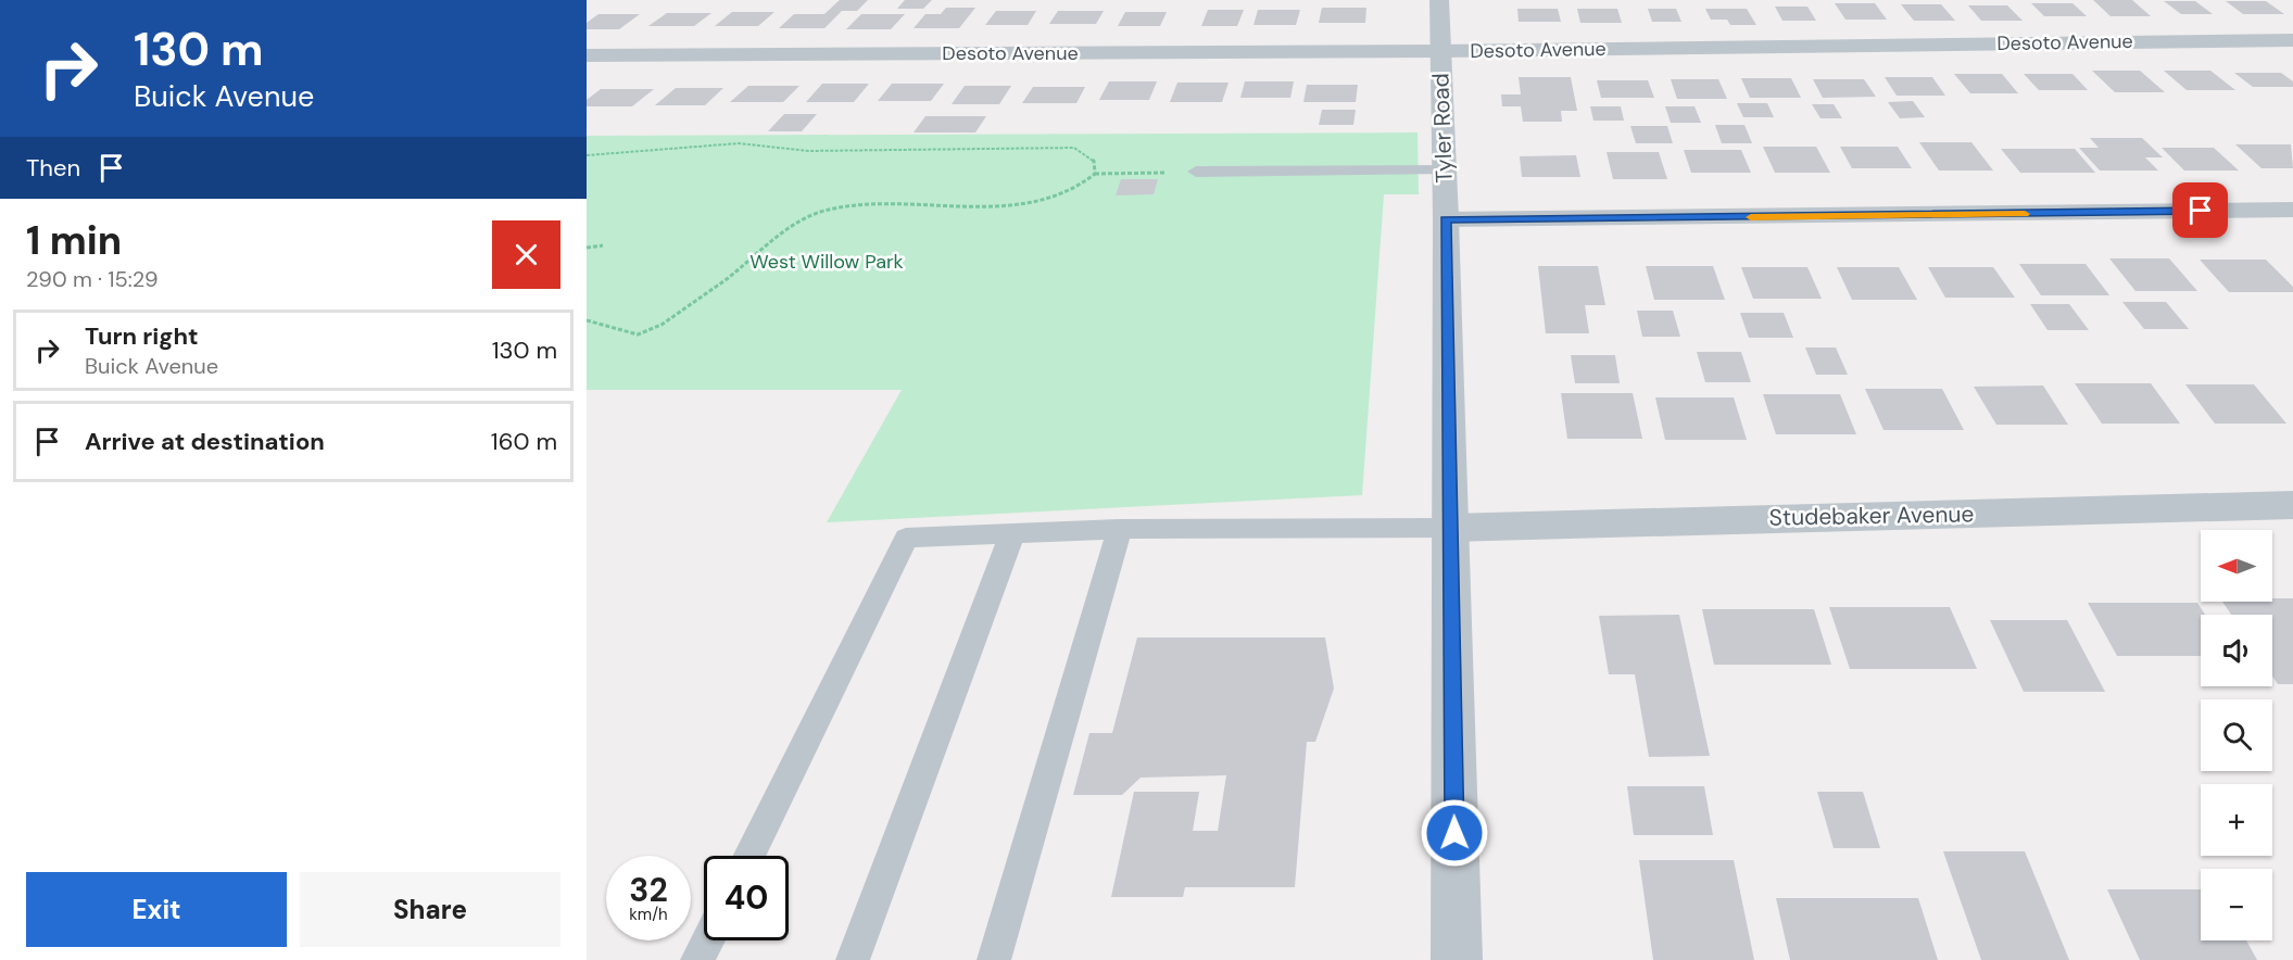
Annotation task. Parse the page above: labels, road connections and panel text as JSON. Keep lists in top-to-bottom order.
{
  "streets": {
    "street": ["Desoto Avenue", "Tyler Road", "Studebaker Avenue"]
  },
  "crossings": [
    ["Desoto Avenue", "Tyler Road"],
    ["Tyler Road", "Studebaker Avenue"]
  ],
  "parks": ["West Willow Park"],
  "north": "left",
  "page": {
    "turn": ["130 m", "Buick Avenue"],
    "then": "Then",
    "heading": ["1 min", "290 m · 15:29"],
    "list": [
      {
        "name": "Turn right",
        "note": "Buick Avenue",
        "value": "130 m"
      },
      {
        "name": "Arrive at destination",
        "value": "160 m"
      }
    ],
    "map_buttons": ["+", "−"],
    "speed": "32 km/h",
    "limit": "40",
    "buttons": ["Exit", "Share"]
  }
}
